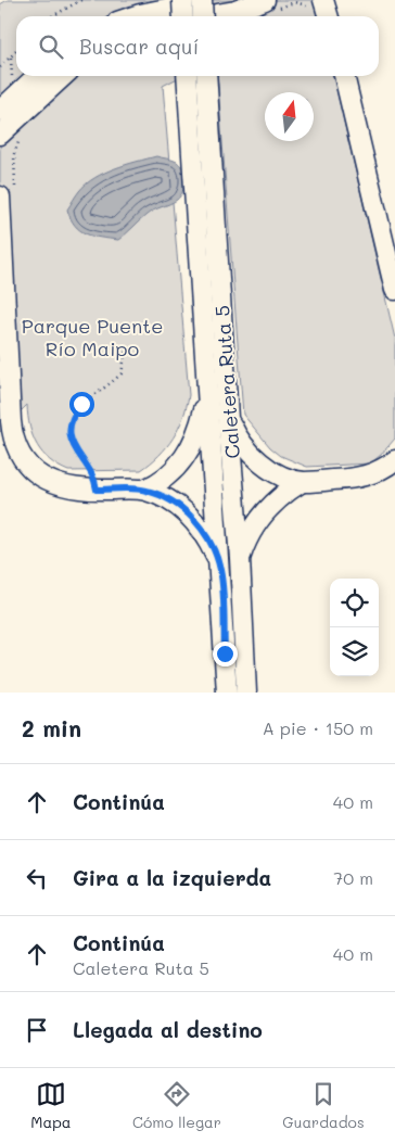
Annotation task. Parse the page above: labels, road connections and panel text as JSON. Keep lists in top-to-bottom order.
{
  "streets": {
    "main road": ["Caletera Ruta 5"]
  },
  "parks": ["Parque Puente Río Maipo"],
  "north": "top",
  "page": {
    "search": "Buscar aquí",
    "heading": ["2 min", "A pie · 150 m"],
    "list": [
      ["Continúa", "40 m"],
      ["Gira a la izquierda", "70 m"],
      ["Continúa", "Caletera Ruta 5", "40 m"],
      "Llegada al destino"
    ],
    "nav": ["Mapa", "Cómo llegar", "Guardados"]
  }
}
